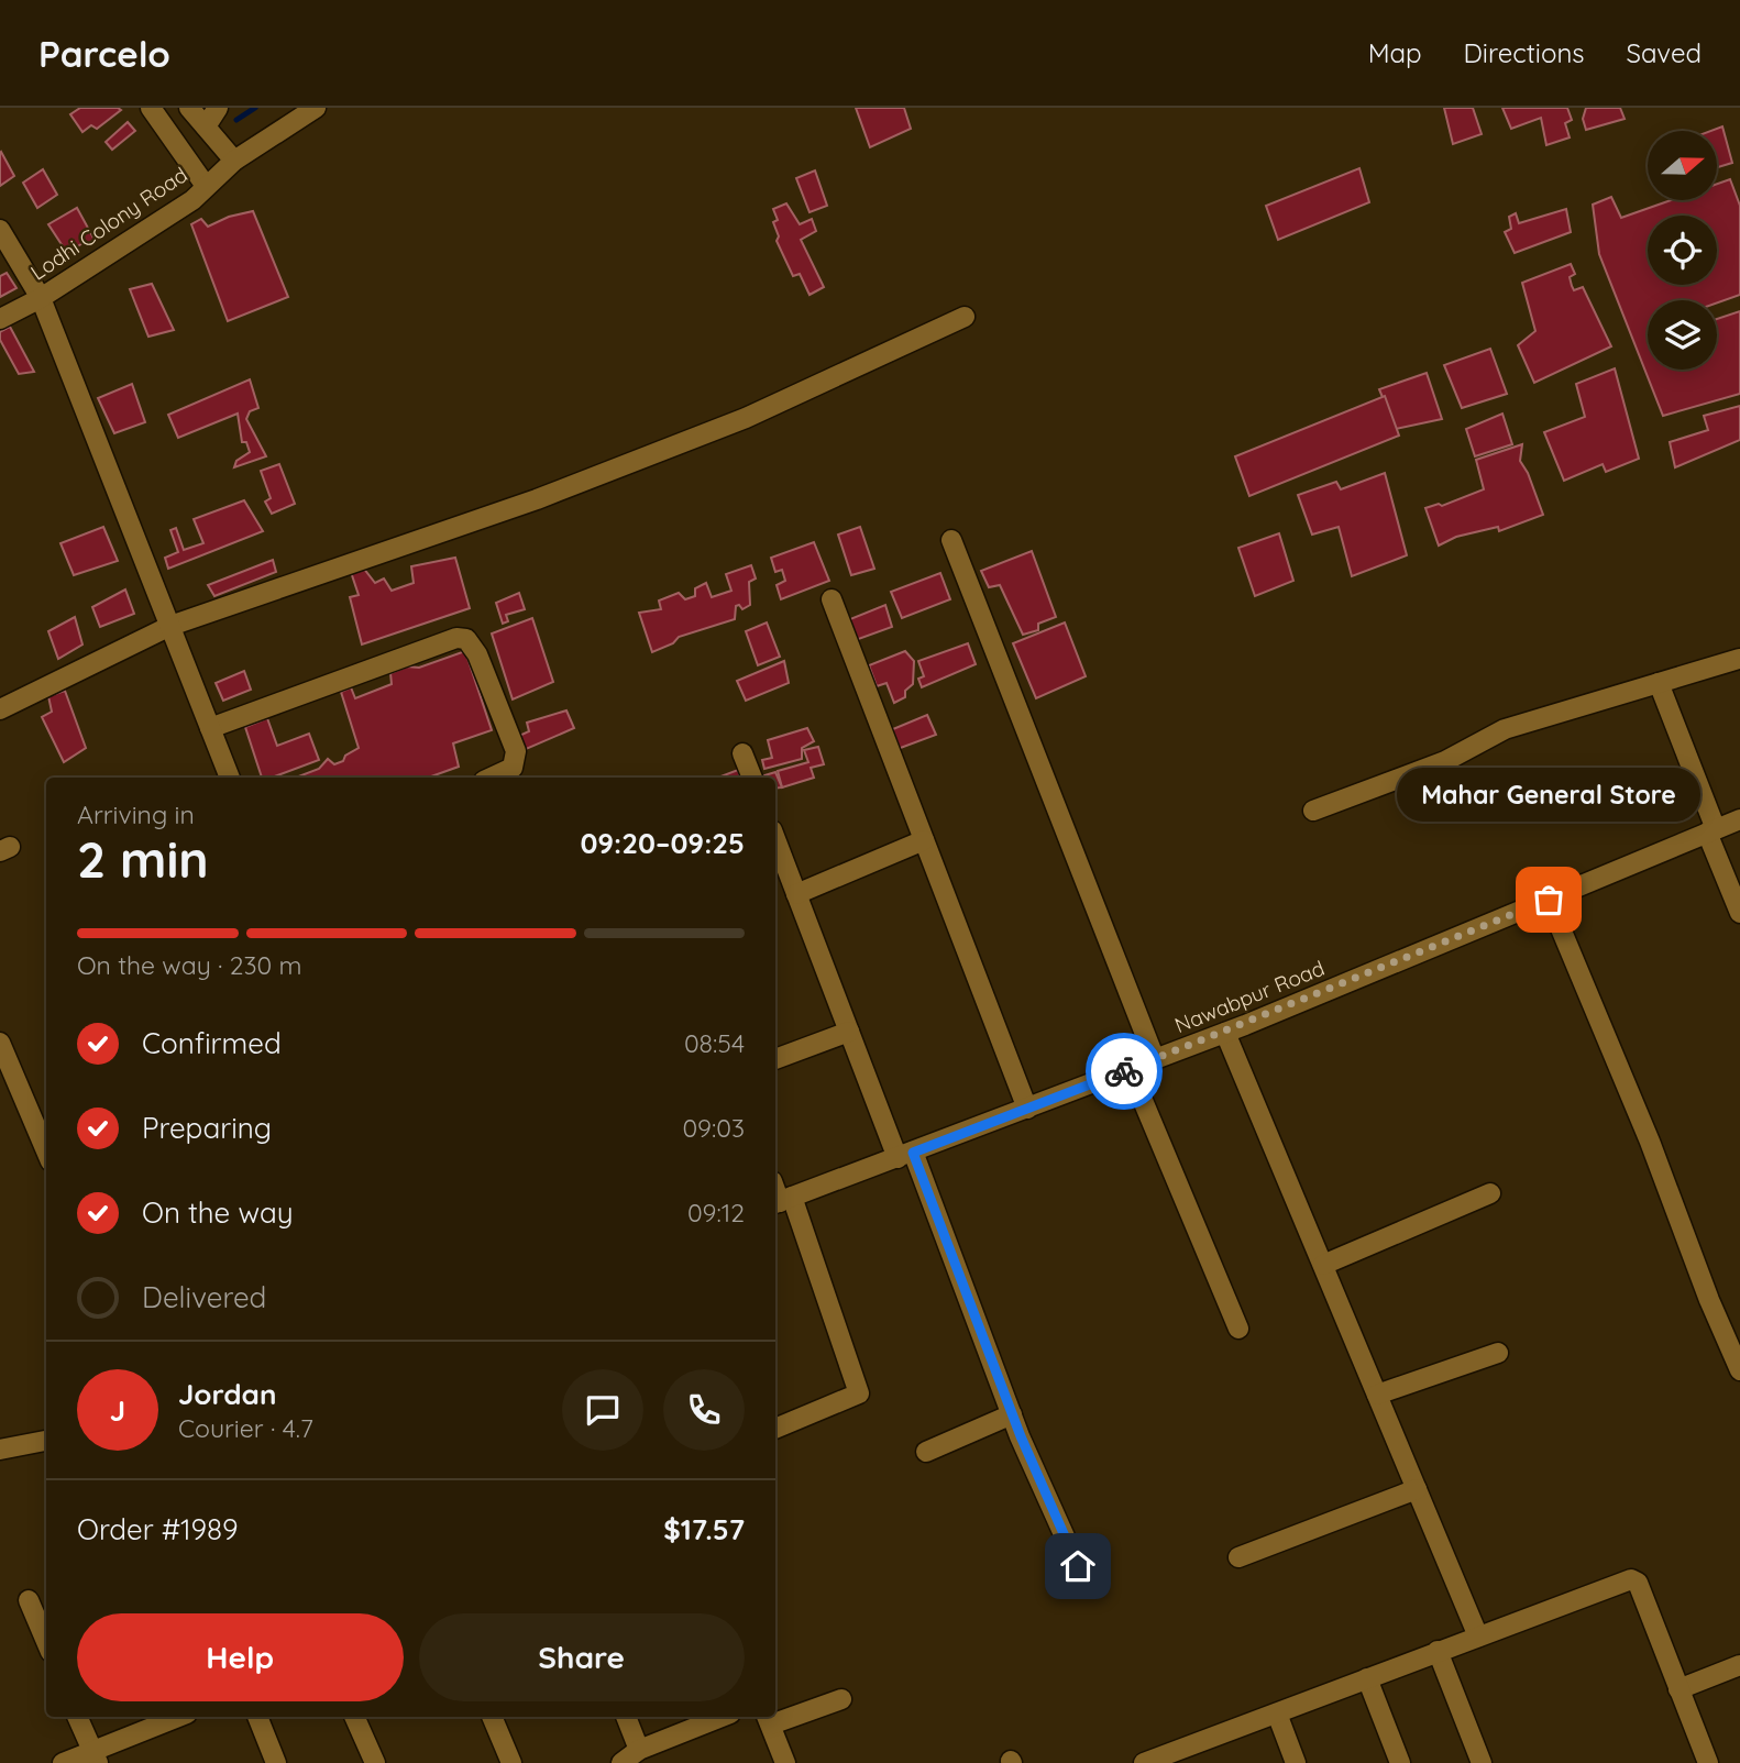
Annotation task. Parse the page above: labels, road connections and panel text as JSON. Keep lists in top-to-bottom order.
{
  "streets": {
    "street": ["Lodhi Colony Road", "Nawabpur Road"]
  },
  "places": ["Mahar General Store"],
  "north": "right",
  "page": {
    "header": "Parcelo",
    "nav": ["Map", "Directions", "Saved"],
    "bubble": "Mahar General Store",
    "heading": ["2 min", "Arriving in", "09:20–09:25"],
    "panel": [
      "Jordan",
      "Courier · 4.7",
      "Order #1989",
      "$17.57"
    ],
    "bar": "On the way · 230 m",
    "list": [
      ["Confirmed", "08:54"],
      ["Preparing", "09:03"],
      ["On the way", "09:12"],
      "Delivered"
    ],
    "round": "J",
    "buttons": ["Help", "Share"]
  }
}
